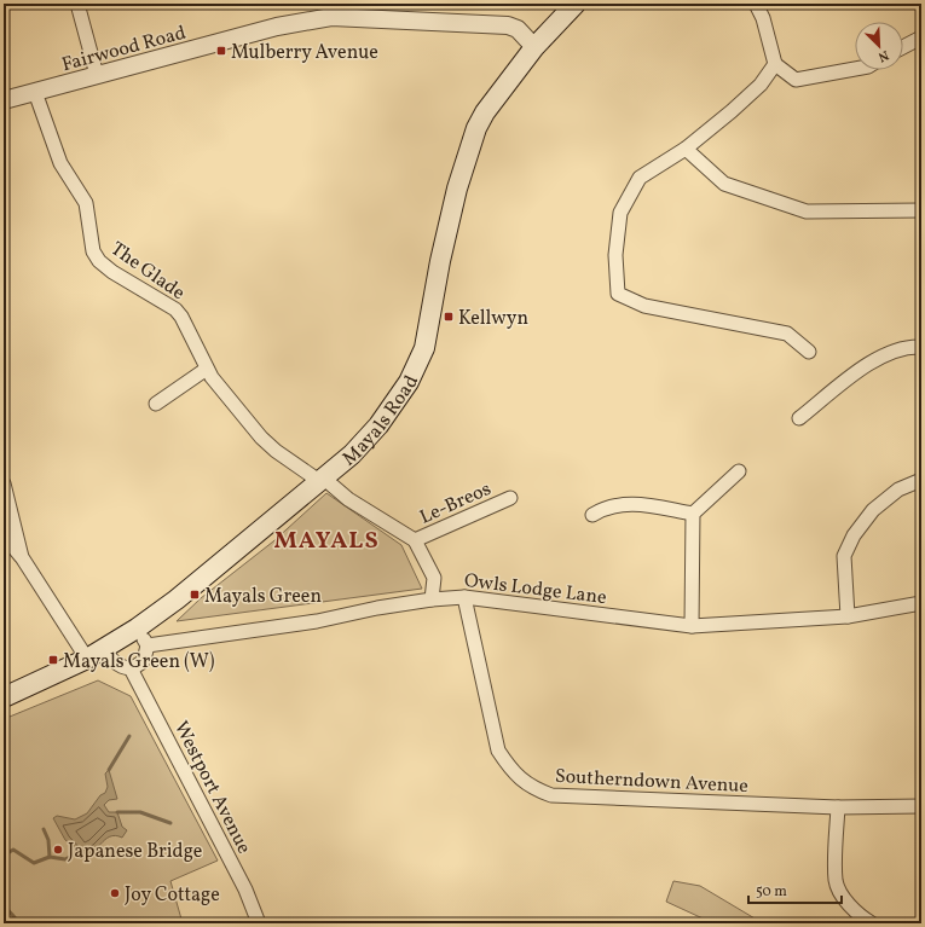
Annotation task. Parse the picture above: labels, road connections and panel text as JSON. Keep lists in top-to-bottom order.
{
  "streets": {
    "main road": ["Mayals Road"],
    "street": [
      "Fairwood Road",
      "The Glade",
      "Le-Breos",
      "Owls Lodge Lane",
      "Southerndown Avenue",
      "Westport Avenue"
    ]
  },
  "crossings": [
    ["Fairwood Road", "The Glade"],
    ["Fairwood Road", "Mayals Road"],
    ["Owls Lodge Lane", "Southerndown Avenue"]
  ],
  "districts": ["MAYALS"],
  "places": {
    "transit": [
      "Mulberry Avenue",
      "Kellwyn",
      "Mayals Green",
      "Mayals Green (W)"
    ],
    "other": ["Japanese Bridge", "Joy Cottage"]
  },
  "scale_bar": "50 m",
  "north": "bottom right"
}
